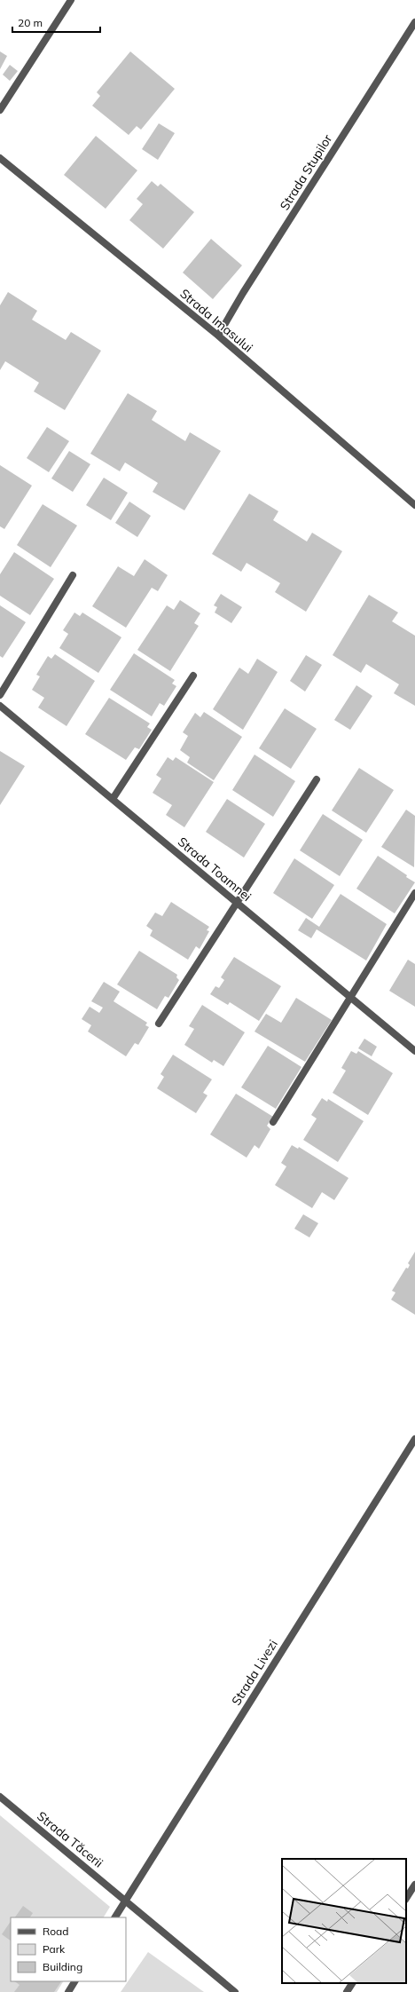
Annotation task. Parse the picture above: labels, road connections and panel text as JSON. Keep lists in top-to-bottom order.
{
  "streets": {
    "street": [
      "Strada Stupilor",
      "Strada Imasului",
      "Strada Toamnei",
      "Strada Livezi",
      "Strada Tăcerii"
    ]
  },
  "crossings": [
    ["Strada Stupilor", "Strada Imasului"],
    ["Strada Livezi", "Strada Tăcerii"]
  ],
  "legend": ["Road", "Park", "Building"],
  "scale_bar": "20 m"
}
